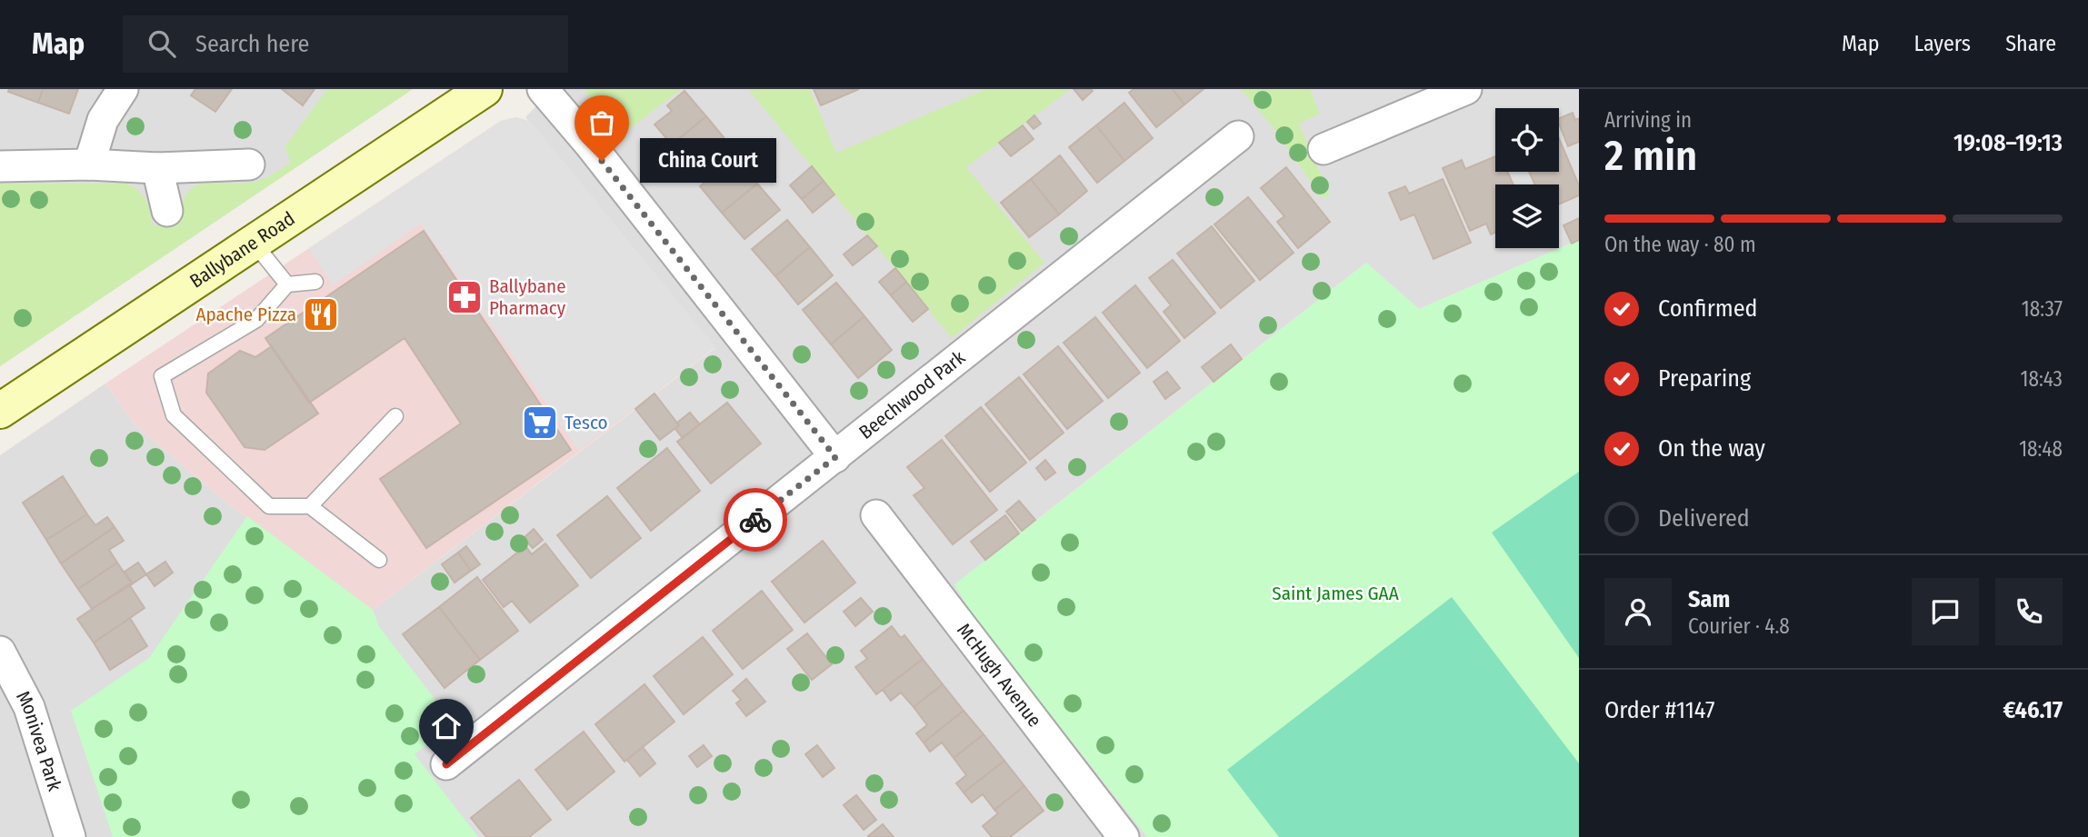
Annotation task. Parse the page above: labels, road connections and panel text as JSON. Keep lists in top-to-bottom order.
{
  "streets": {
    "main road": ["Ballybane Road"],
    "street": ["Beechwood Park", "McHugh Avenue", "Monivea Park"]
  },
  "parks": ["Saint James GAA"],
  "places": {
    "other": ["China Court"],
    "pharmacy": ["Ballybane Pharmacy"],
    "restaurant": ["Apache Pizza"],
    "supermarket": ["Tesco"]
  },
  "page": {
    "header": "Map",
    "search": "Search here",
    "nav": ["Map", "Layers", "Share"],
    "heading": ["2 min", "Arriving in", "19:08–19:13"],
    "panel": [
      "Sam",
      "Courier · 4.8",
      "Order #1147",
      "€46.17"
    ],
    "bubble": "China Court",
    "bar": "On the way · 80 m",
    "list": [
      ["Confirmed", "18:37"],
      ["Preparing", "18:43"],
      ["On the way", "18:48"],
      "Delivered"
    ]
  }
}
